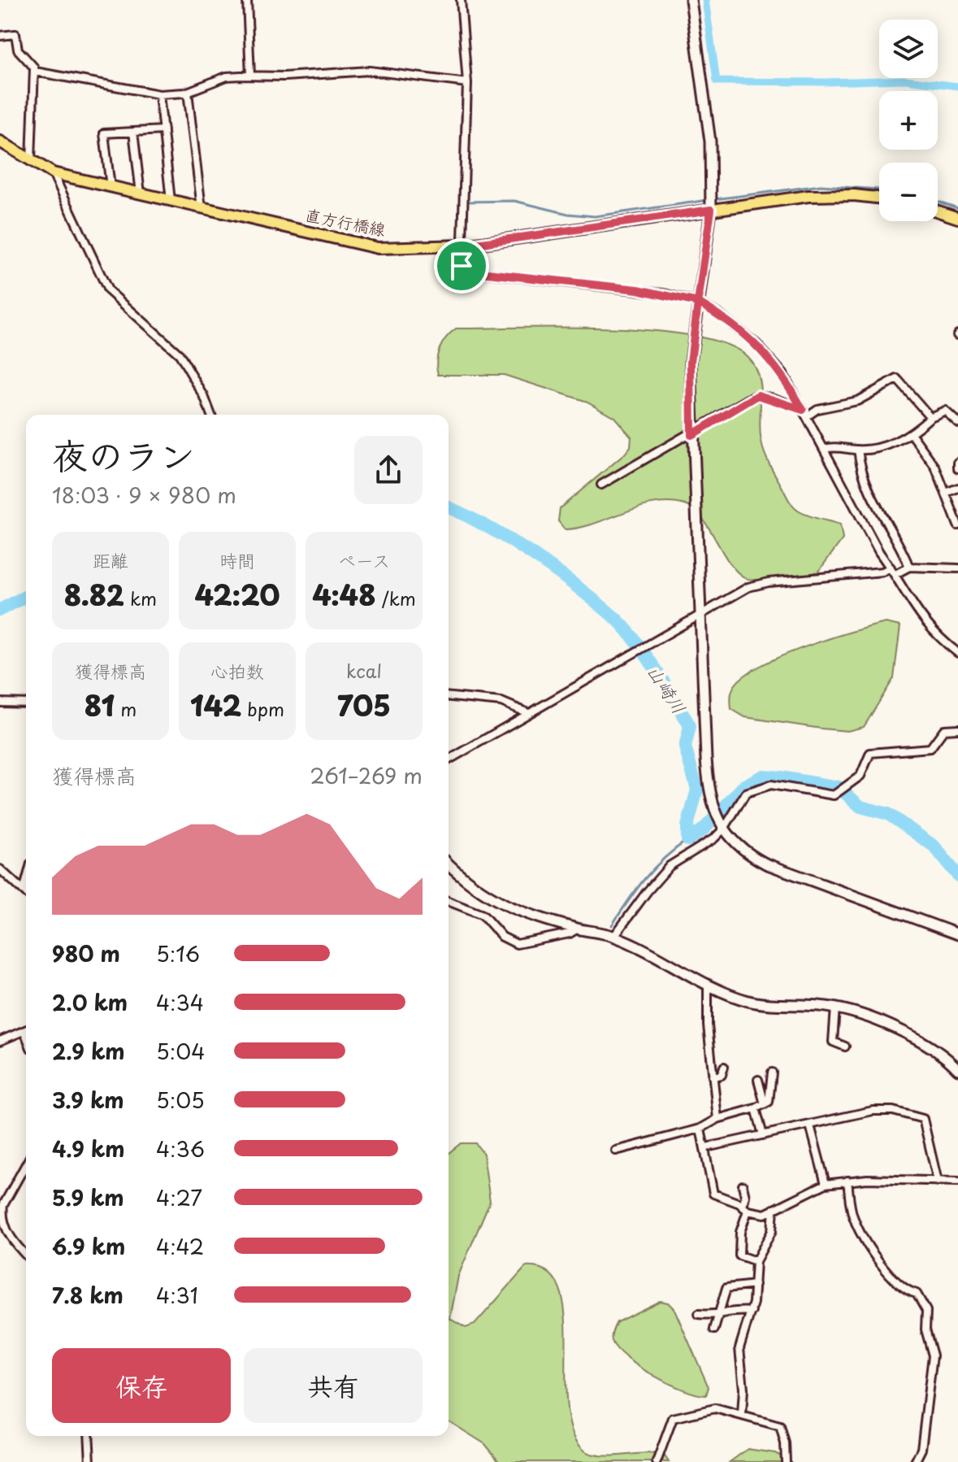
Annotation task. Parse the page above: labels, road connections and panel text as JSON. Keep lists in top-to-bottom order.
{
  "streets": {
    "main road": ["直方行橋線"]
  },
  "water": ["山崎川"],
  "page": {
    "map_buttons": ["+", "−"],
    "heading": ["夜のラン", "18:03 · 9 × 980 m"],
    "stats": [
      ["距離", "8.82 km"],
      ["時間", "42:20"],
      ["ペース", "4:48 /km"],
      ["獲得標高", "81 m"],
      ["心拍数", "142 bpm"],
      ["kcal", "705"]
    ],
    "chart": ["獲得標高", "261–269 m"],
    "list": [
      {
        "name": "980 m",
        "note": "5:16"
      },
      {
        "name": "2.0 km",
        "note": "4:34"
      },
      {
        "name": "2.9 km",
        "note": "5:04"
      },
      {
        "name": "3.9 km",
        "note": "5:05"
      },
      {
        "name": "4.9 km",
        "note": "4:36"
      },
      {
        "name": "5.9 km",
        "note": "4:27"
      },
      {
        "name": "6.9 km",
        "note": "4:42"
      },
      {
        "name": "7.8 km",
        "note": "4:31"
      }
    ],
    "buttons": ["保存", "共有"]
  }
}
